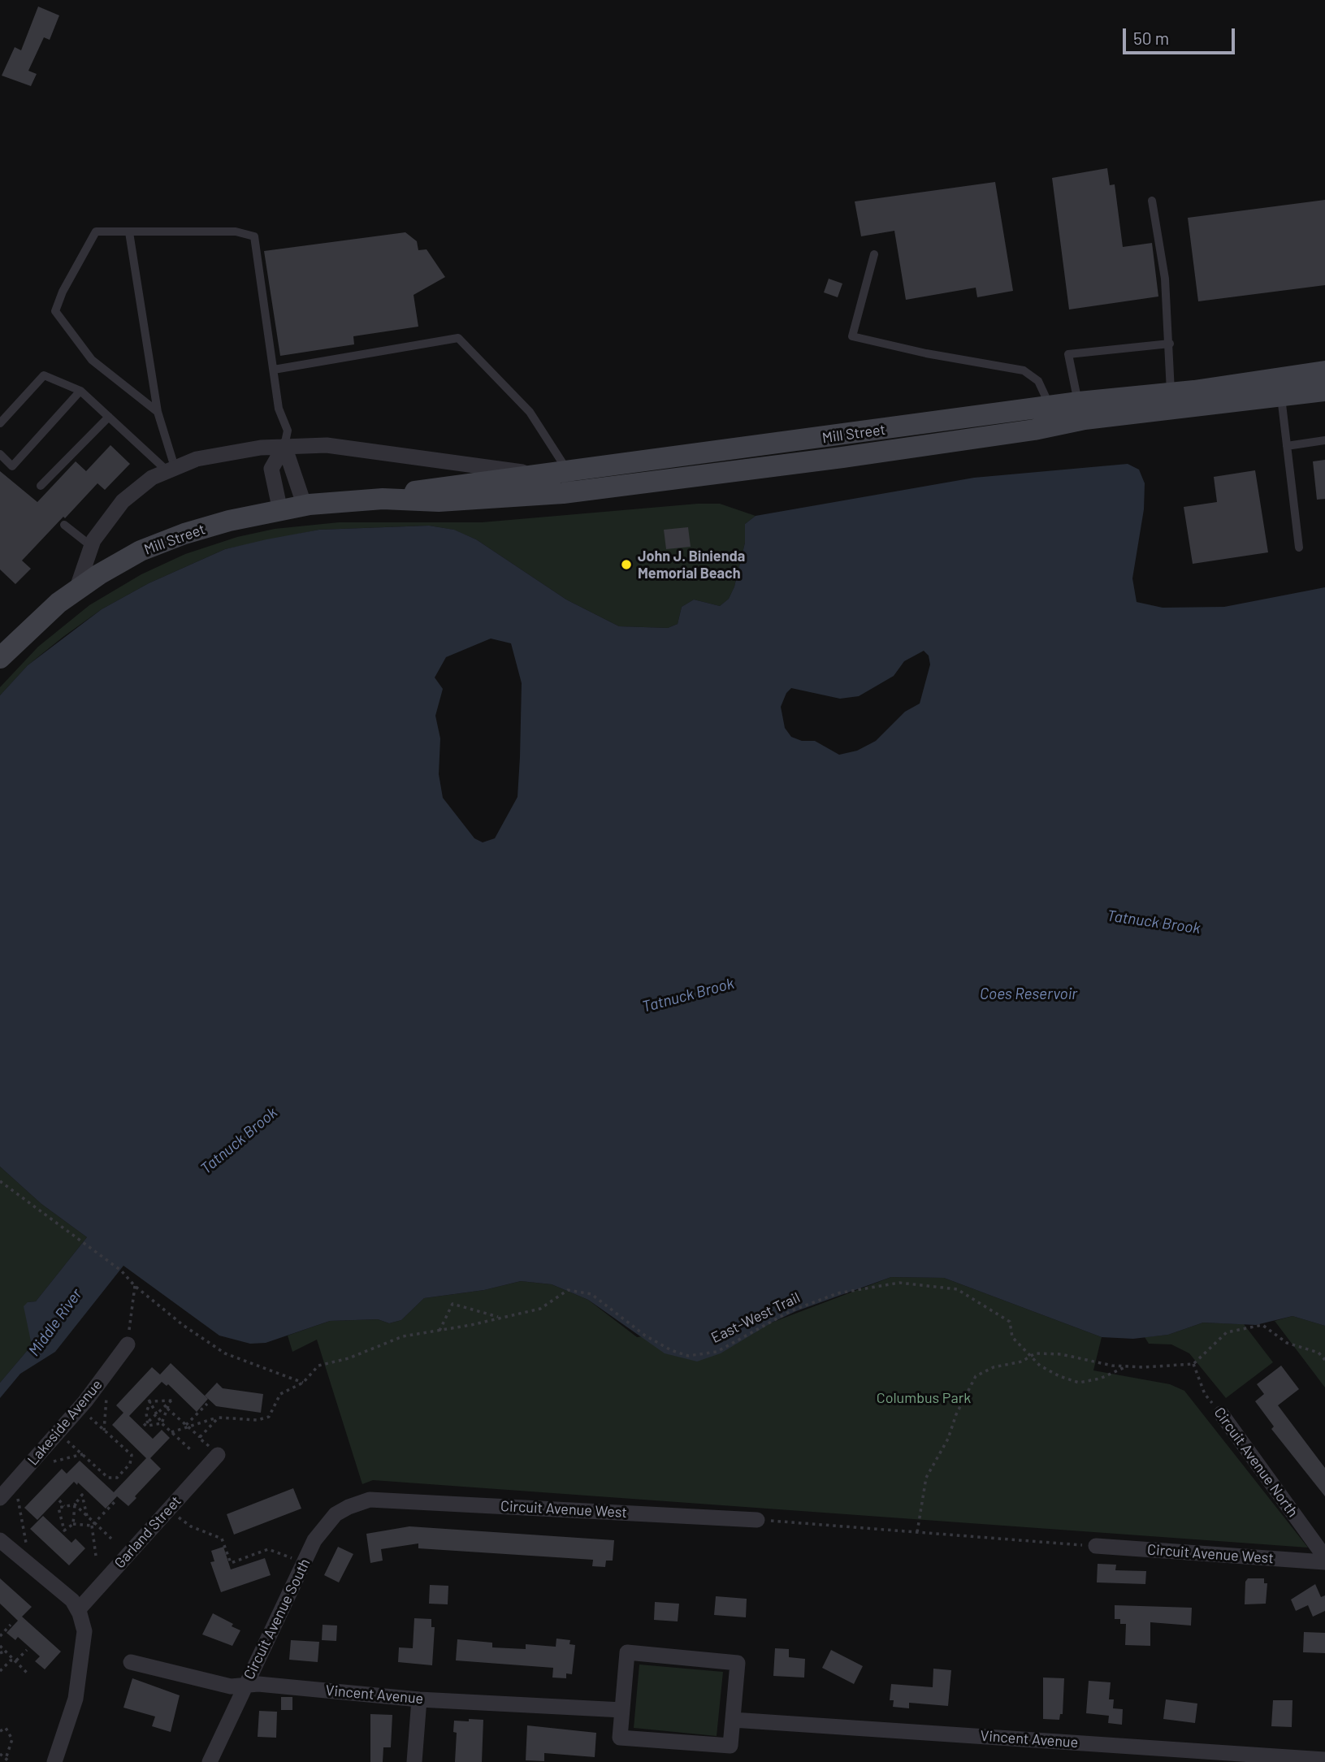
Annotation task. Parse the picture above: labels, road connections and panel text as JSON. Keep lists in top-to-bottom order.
{
  "streets": {
    "main road": ["Mill Street"],
    "street": [
      "Lakeside Avenue",
      "Circuit Avenue North",
      "Circuit Avenue West",
      "Garland Street",
      "Circuit Avenue South",
      "Vincent Avenue"
    ],
    "path": ["East-West Trail"]
  },
  "crossings": [
    ["Circuit Avenue West", "Circuit Avenue South"],
    ["Circuit Avenue South", "Vincent Avenue"]
  ],
  "water": ["Tatnuck Brook", "Coes Reservoir", "Middle River"],
  "parks": ["Columbus Park"],
  "places": ["John J. Binienda Memorial Beach"],
  "scale_bar": "50 m"
}
